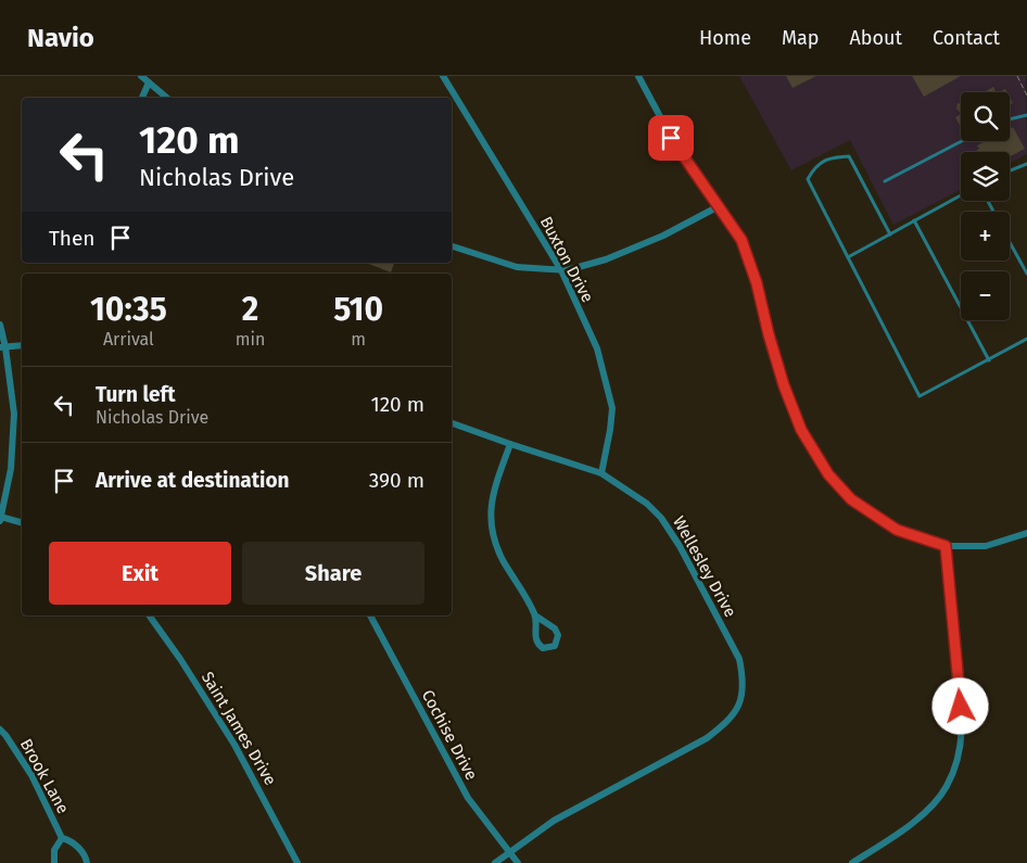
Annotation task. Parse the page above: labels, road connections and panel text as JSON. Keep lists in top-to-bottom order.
{
  "streets": {
    "street": [
      "Buxton Drive",
      "Wellesley Drive",
      "Saint James Drive",
      "Cochise Drive",
      "Brook Lane"
    ]
  },
  "crossings": [
    ["Buxton Drive", "Wellesley Drive"],
    ["Wellesley Drive", "Cochise Drive"]
  ],
  "page": {
    "header": "Navio",
    "nav": [
      "Home",
      "Map",
      "About",
      "Contact"
    ],
    "map_buttons": ["+", "−"],
    "turn": ["120 m", "Nicholas Drive"],
    "then": "Then",
    "eta": [
      "10:35",
      "Arrival",
      "2",
      "min",
      "510",
      "m"
    ],
    "list": [
      {
        "name": "Turn left",
        "note": "Nicholas Drive",
        "value": "120 m"
      },
      {
        "name": "Arrive at destination",
        "value": "390 m"
      }
    ],
    "buttons": ["Exit", "Share"]
  }
}
